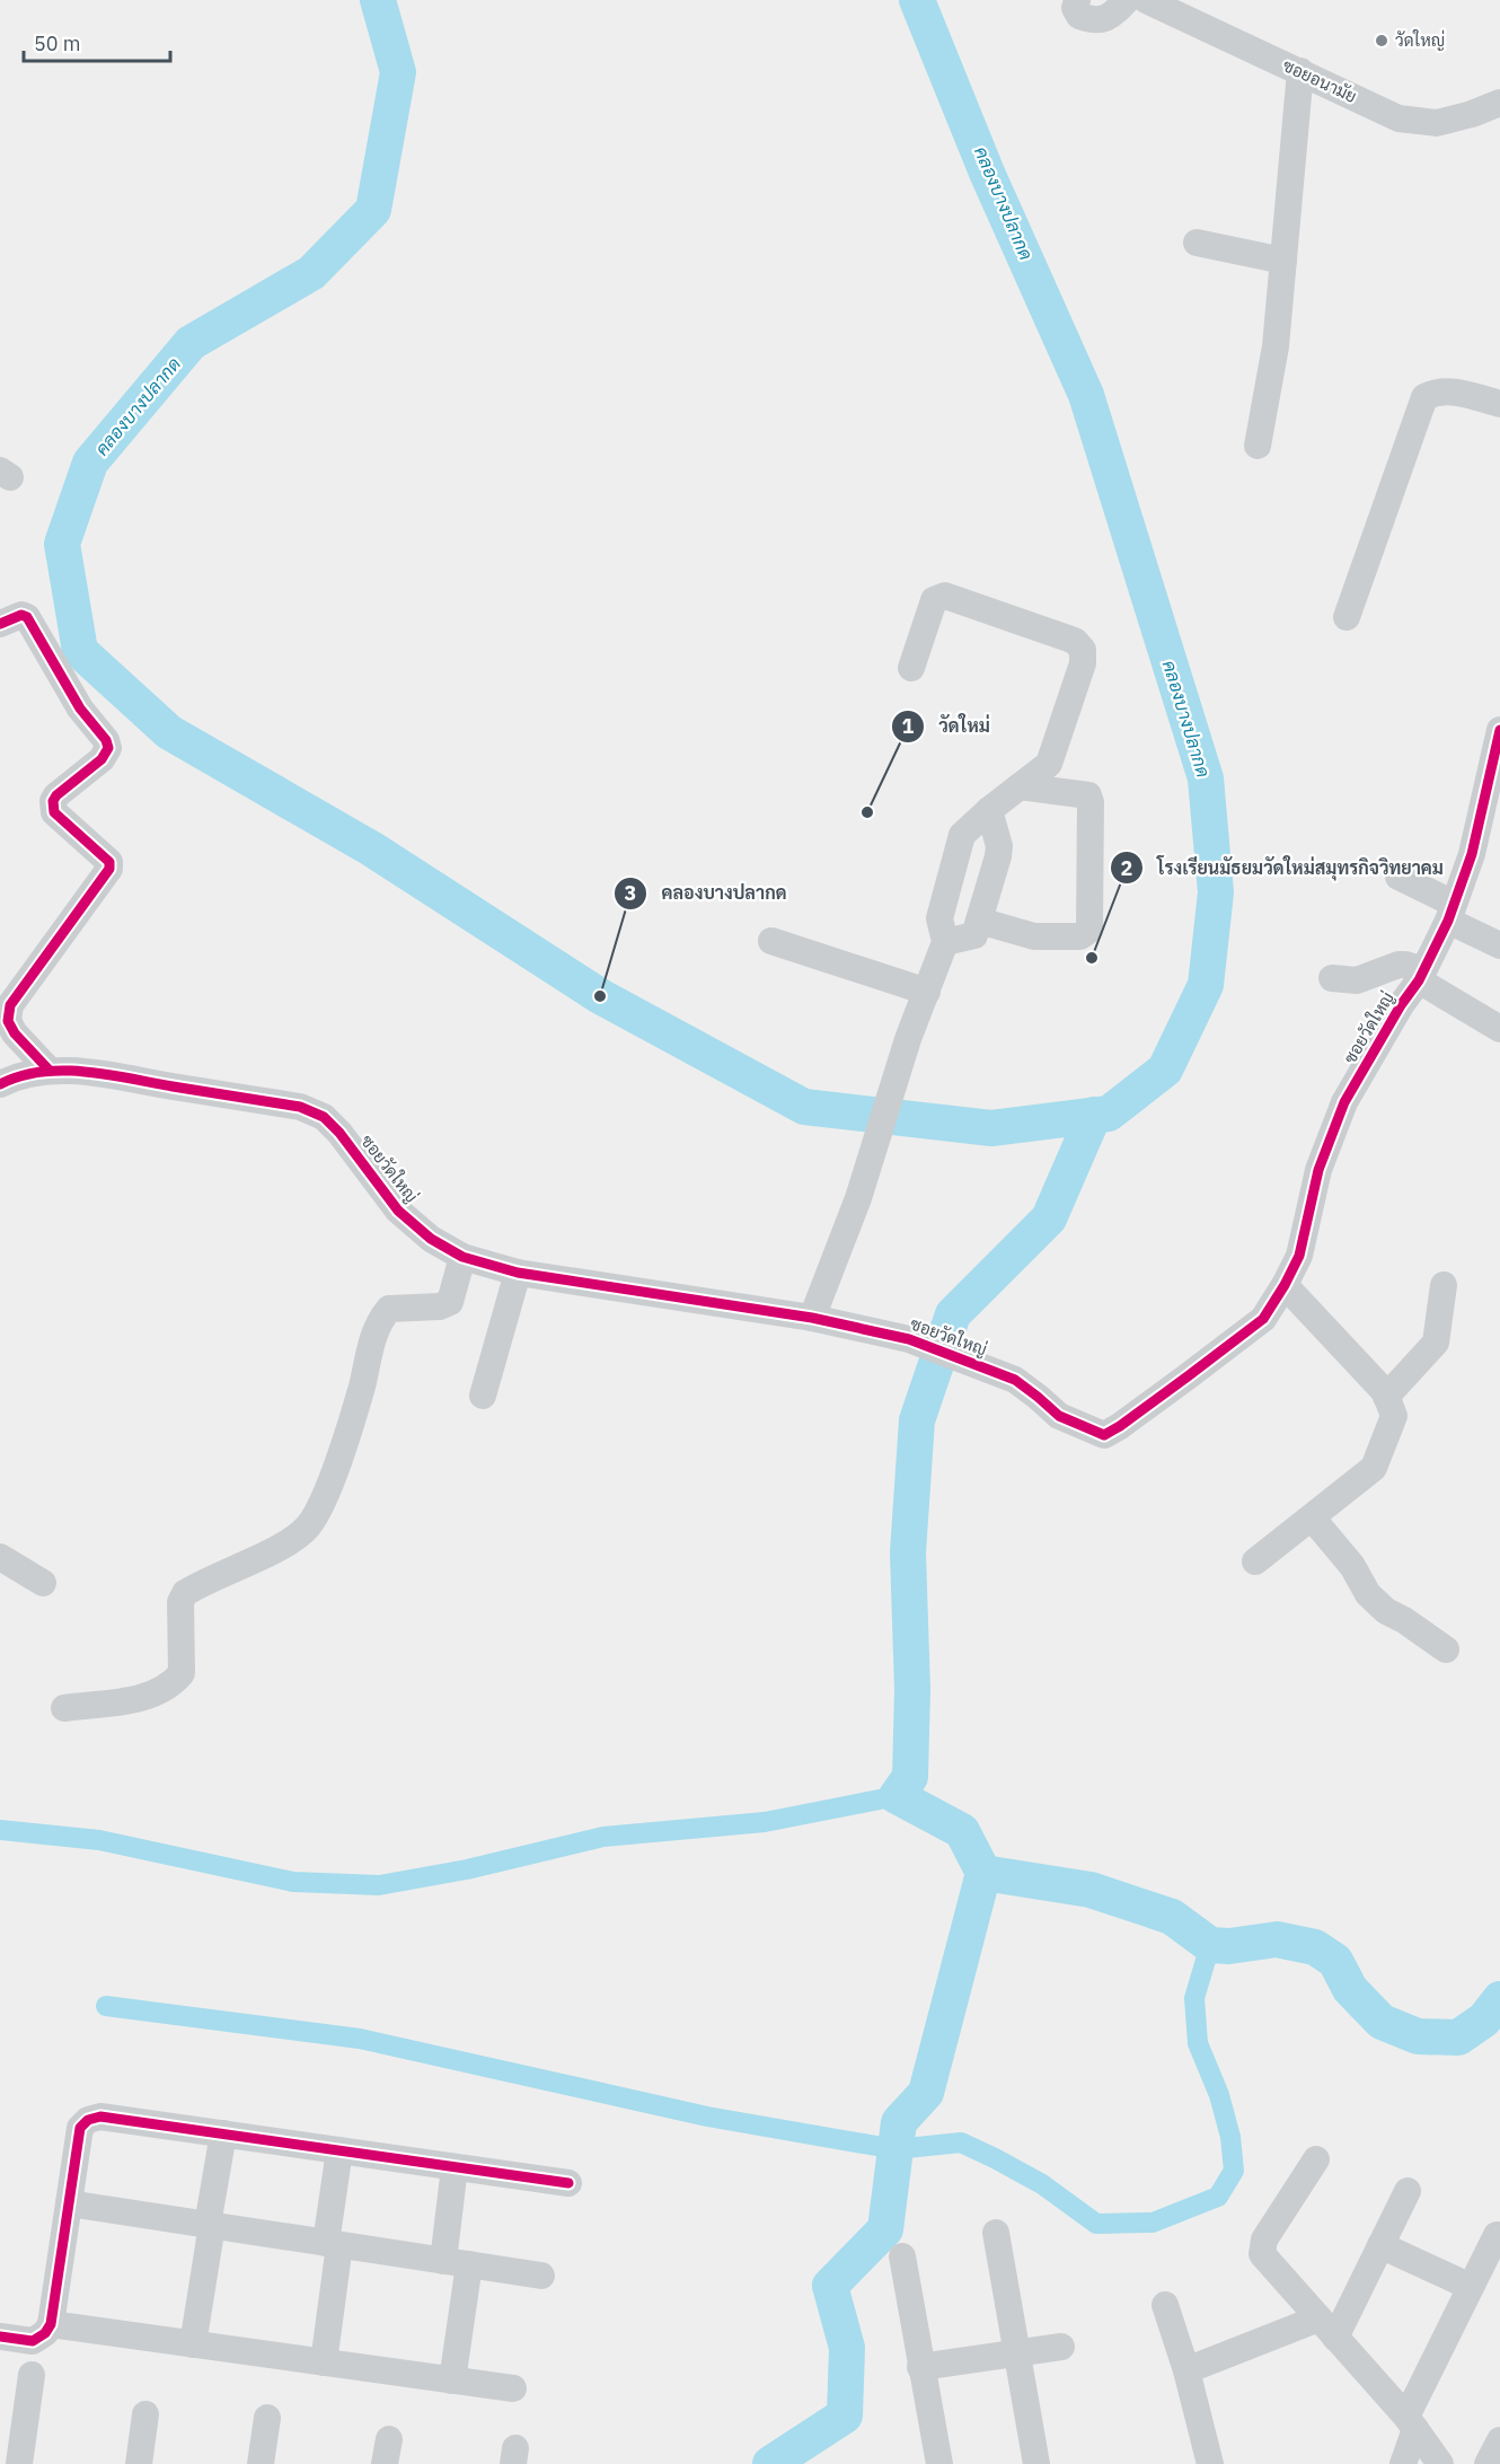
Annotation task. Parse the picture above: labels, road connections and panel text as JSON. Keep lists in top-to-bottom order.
{
  "streets": {
    "street": ["ซอยอนามัย", "ซอยวัดใหญ่"]
  },
  "water": ["คลองบางปลากด"],
  "places": [
    "วัดใหญ่",
    "วัดใหม่",
    "โรงเรียนมัธยมวัดใหม่สมุทรกิจวิทยาคม",
    "คลองบางปลากด"
  ],
  "scale_bar": "50 m"
}
